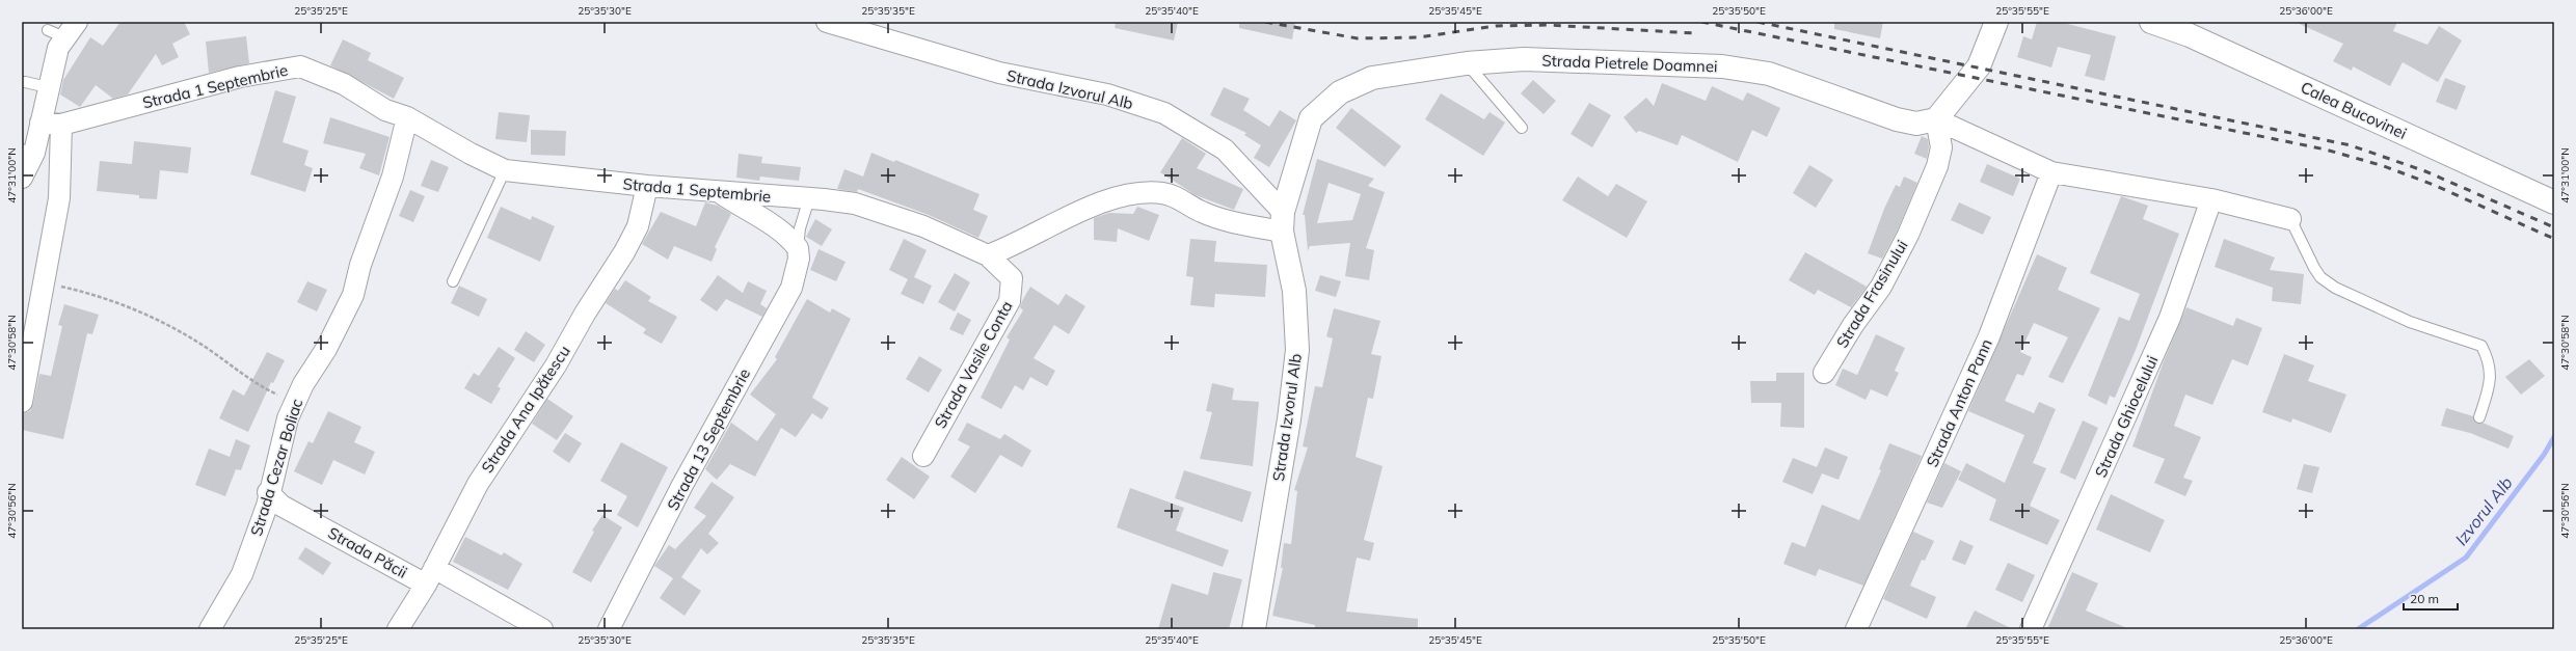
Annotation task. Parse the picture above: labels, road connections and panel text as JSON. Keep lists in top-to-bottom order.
{
  "streets": {
    "main road": ["Strada Pietrele Doamnei", "Strada Izvorul Alb", "Calea Bucovinei"],
    "street": [
      "Strada 1 Septembrie",
      "Strada Frasinului",
      "Strada Vasile Conta",
      "Strada Anton Pann",
      "Strada Ana Ipătescu",
      "Strada Ghiocelului",
      "Strada 13 Septembrie",
      "Strada Cezar Boliac",
      "Strada Păcii"
    ]
  },
  "crossings": [
    ["Strada Pietrele Doamnei", "Strada Izvorul Alb"],
    ["Strada Pietrele Doamnei", "Strada Frasinului"],
    ["Strada 1 Septembrie", "Strada Vasile Conta"],
    ["Strada 1 Septembrie", "Strada Ana Ipătescu"],
    ["Strada 1 Septembrie", "Strada 13 Septembrie"],
    ["Strada 1 Septembrie", "Strada Cezar Boliac"],
    ["Strada Ana Ipătescu", "Strada Păcii"],
    ["Strada Cezar Boliac", "Strada Păcii"]
  ],
  "water": ["Izvorul Alb"],
  "scale_bar": "20 m",
  "coordinates": [
    "25°35'25\"E",
    "25°35'30\"E",
    "25°35'35\"E",
    "25°35'40\"E",
    "25°35'45\"E",
    "25°35'50\"E",
    "25°35'55\"E",
    "25°36'00\"E",
    "47°31'00\"N",
    "47°30'58\"N",
    "47°30'56\"N"
  ]
}
